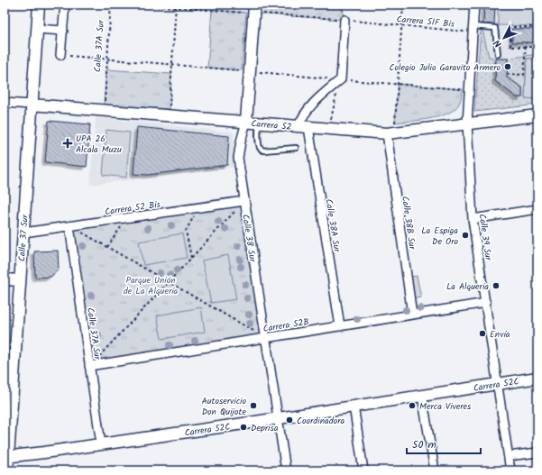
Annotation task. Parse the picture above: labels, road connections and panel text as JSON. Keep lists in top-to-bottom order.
{
  "streets": {
    "street": [
      "Calle 37A Sur",
      "Carrera 52",
      "Carrera 52 Bis",
      "Calle 38B Sur",
      "Calle 38A Sur",
      "Calle 39 Sur",
      "Calle 37 Sur",
      "Calle 38 Sur",
      "Carrera 52B",
      "Carrera 52C"
    ],
    "path": ["Carrera 51F Bis"]
  },
  "crossings": [
    ["Carrera 51F Bis", "Calle 39 Sur"],
    ["Carrera 51F Bis", "Calle 38 Sur"],
    ["Calle 37A Sur", "Carrera 52"],
    ["Calle 37A Sur", "Carrera 52 Bis"],
    ["Calle 37A Sur", "Carrera 52B"],
    ["Calle 37A Sur", "Carrera 52C"],
    ["Carrera 52", "Calle 38B Sur"],
    ["Carrera 52", "Calle 38A Sur"],
    ["Carrera 52", "Calle 39 Sur"],
    ["Carrera 52", "Calle 37 Sur"],
    ["Carrera 52", "Calle 38 Sur"],
    ["Carrera 52 Bis", "Calle 37 Sur"],
    ["Carrera 52 Bis", "Calle 38 Sur"],
    ["Calle 38B Sur", "Carrera 52B"],
    ["Calle 38A Sur", "Carrera 52B"],
    ["Calle 39 Sur", "Carrera 52B"],
    ["Calle 39 Sur", "Carrera 52C"],
    ["Calle 37 Sur", "Carrera 52C"],
    ["Calle 38 Sur", "Carrera 52B"],
    ["Calle 38 Sur", "Carrera 52C"]
  ],
  "parks": ["Parque Unión de La Alquería"],
  "places": {
    "other": [
      "Colegio Julio Garavito Armero",
      "La Espiga De Oro",
      "La Alqueria",
      "Envía",
      "Autoservicio Don Quijote",
      "Merca Viveres",
      "Coordinadora",
      "Deprisa"
    ],
    "health": ["UPA 26 Alcala Muzu"]
  },
  "scale_bar": "50 m",
  "north": "bottom left"
}
